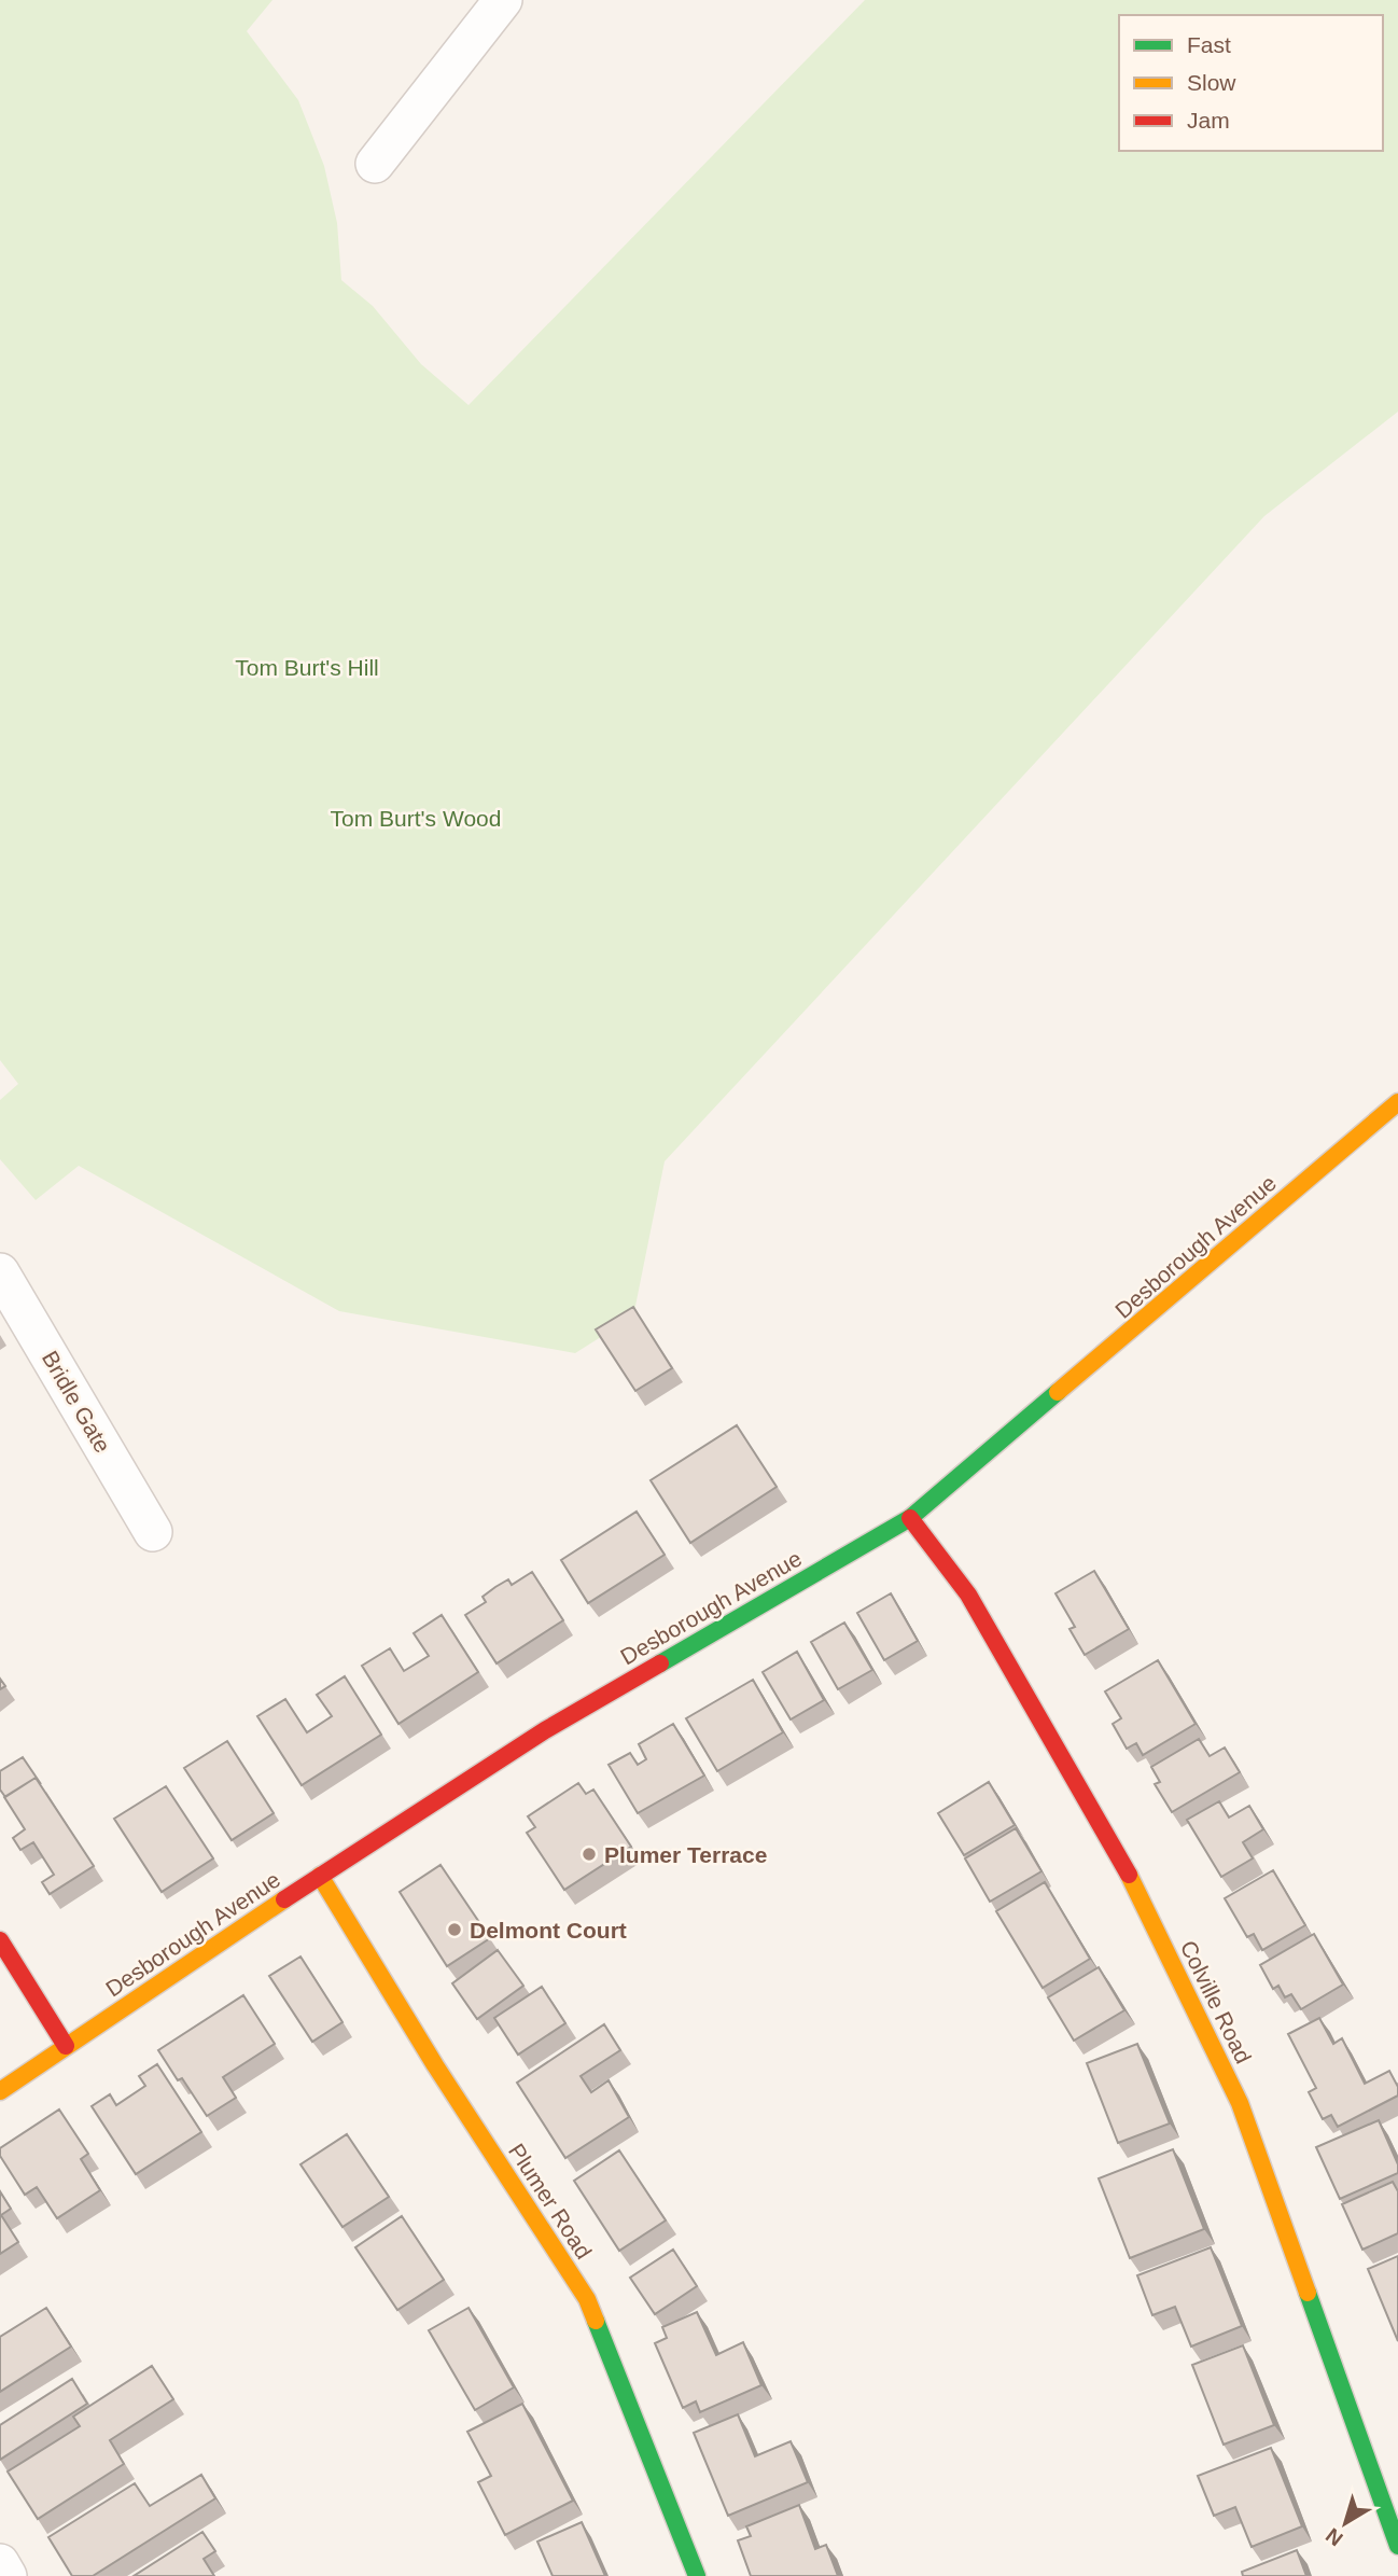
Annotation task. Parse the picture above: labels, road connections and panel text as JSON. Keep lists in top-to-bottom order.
{
  "streets": {
    "street": [
      "Desborough Avenue",
      "Bridle Gate",
      "Colville Road",
      "Plumer Road"
    ]
  },
  "crossings": [
    ["Desborough Avenue", "Colville Road"],
    ["Desborough Avenue", "Plumer Road"]
  ],
  "parks": ["Tom Burt's Hill", "Tom Burt's Wood"],
  "places": ["Plumer Terrace", "Delmont Court"],
  "legend": ["Fast", "Slow", "Jam"],
  "north": "bottom left"
}
